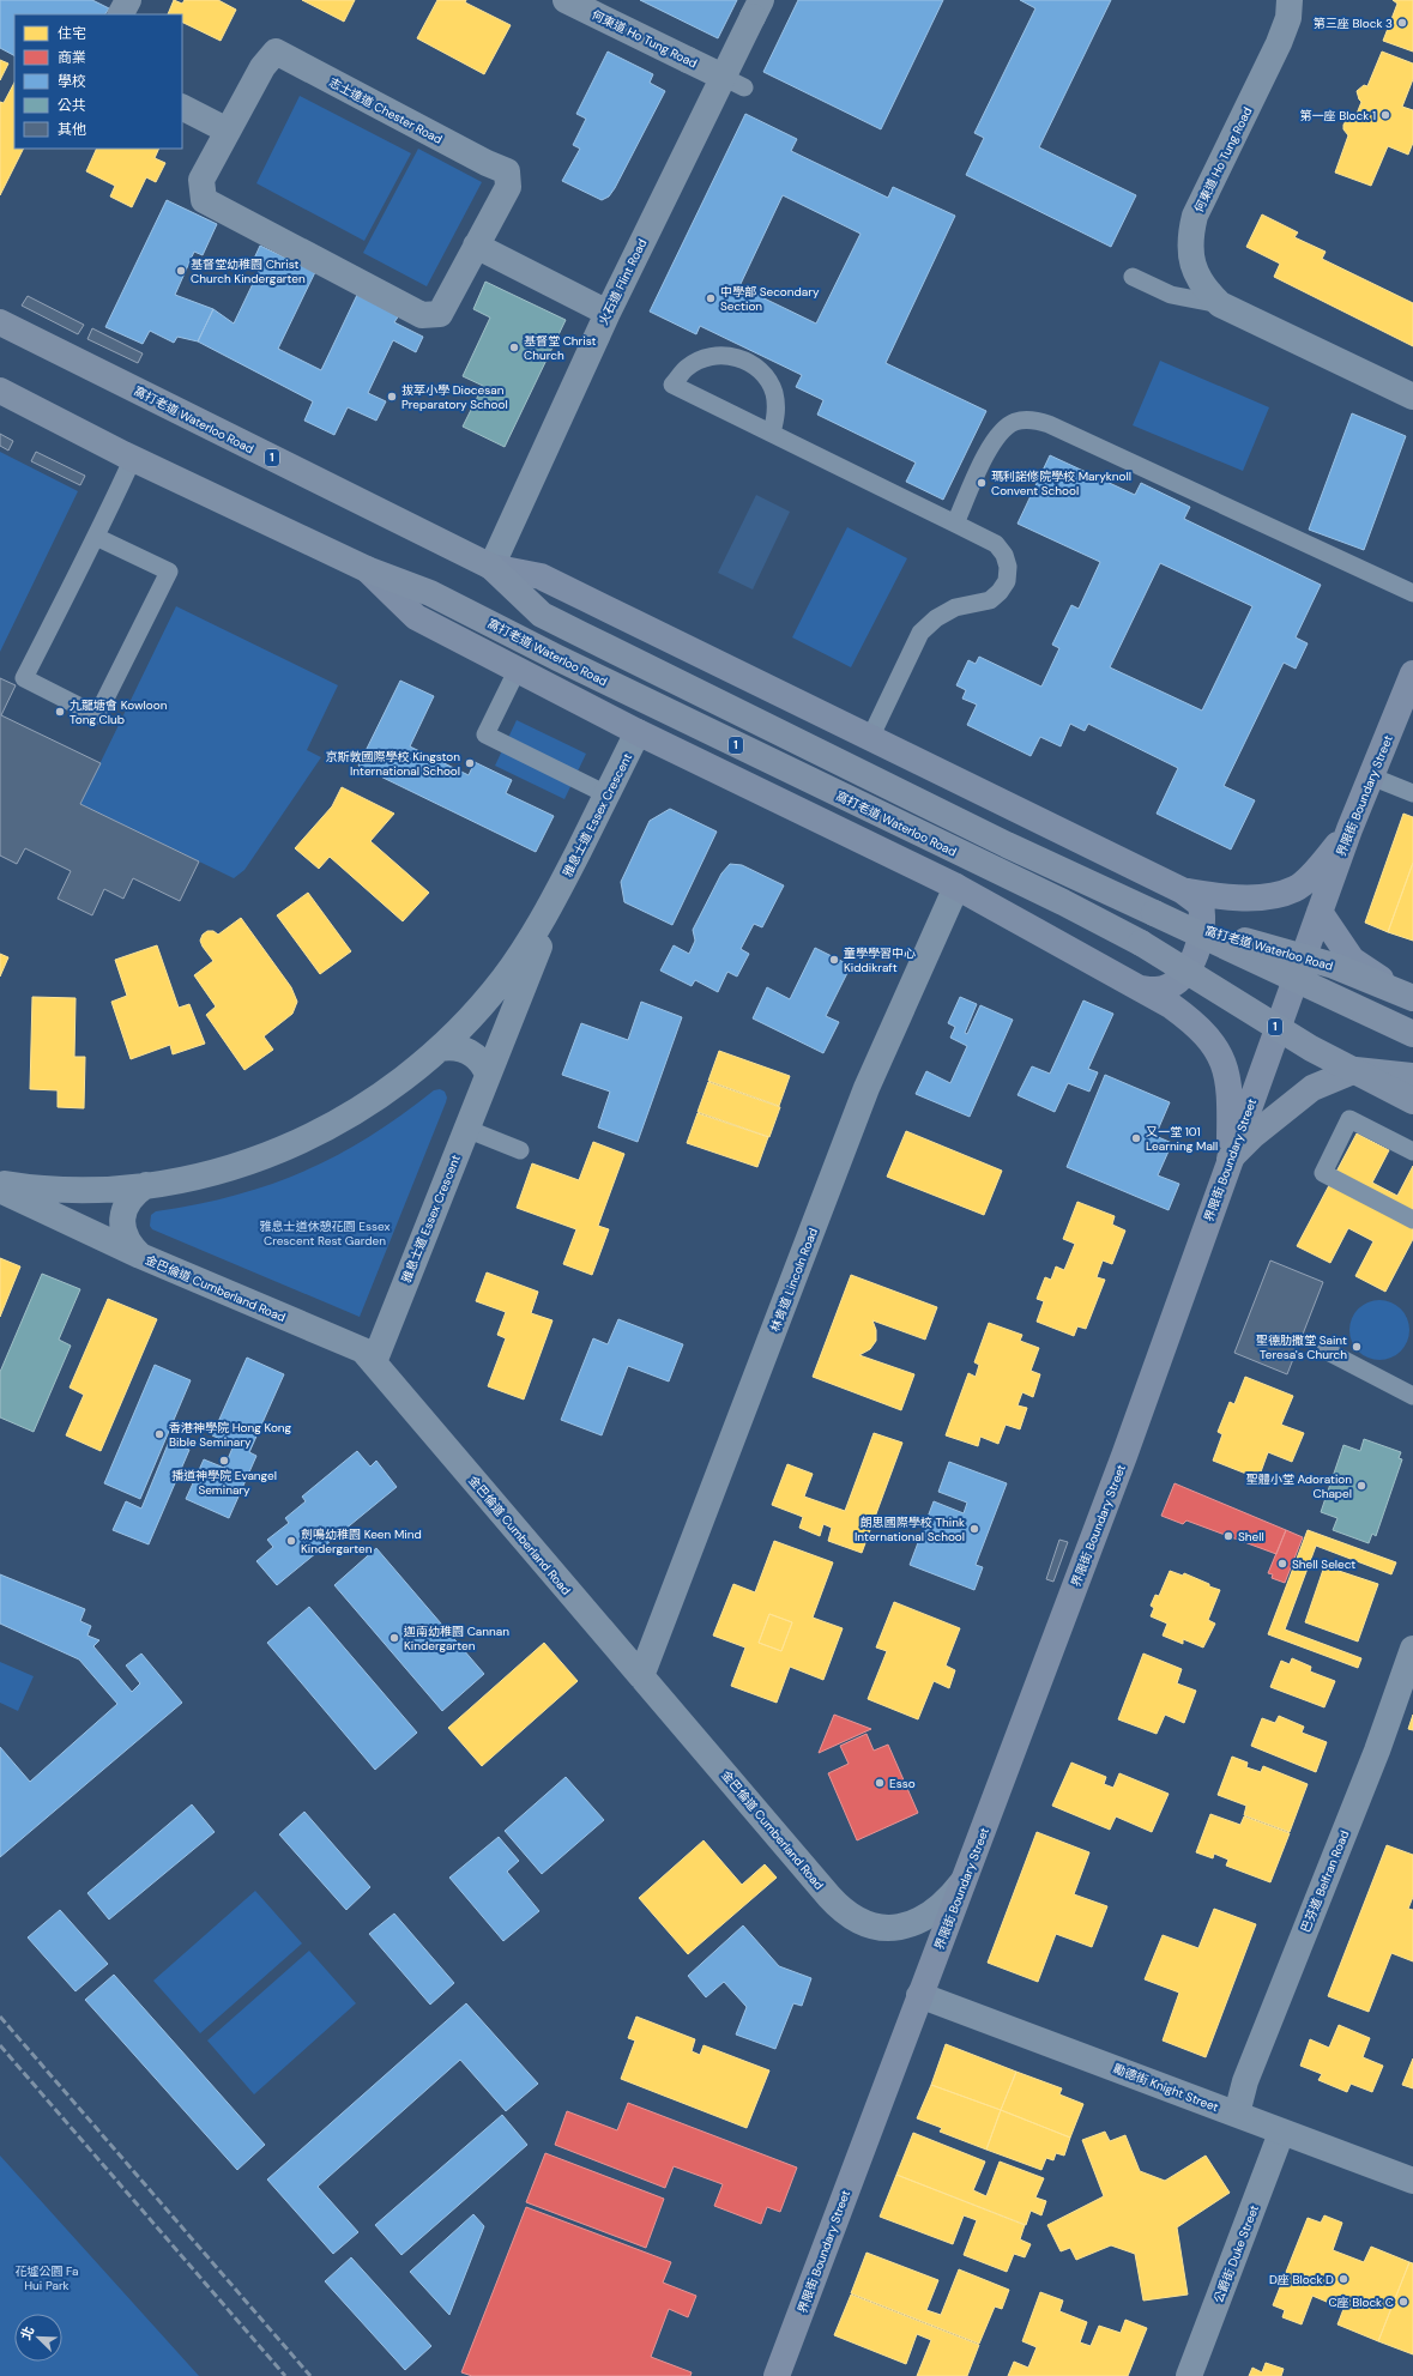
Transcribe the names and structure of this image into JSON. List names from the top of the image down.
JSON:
{
  "streets": {
    "highway": ["窩打老道 Waterloo Road", "1"],
    "main road": ["界限街 Boundary Street"],
    "street": [
      "何東道 Ho Tung Road",
      "志士達道 Chester Road",
      "火石道 Flint Road",
      "雅息士道 Essex Crescent",
      "林肯道 Lincoln Road",
      "金巴倫道 Cumberland Road",
      "巴芬道 Belfran Road",
      "勵德街 Knight Street",
      "公爵街 Duke Street"
    ]
  },
  "crossings": [
    ["何東道 Ho Tung Road", "火石道 Flint Road"],
    ["火石道 Flint Road", "窩打老道 Waterloo Road"],
    ["窩打老道 Waterloo Road", "界限街 Boundary Street"],
    ["窩打老道 Waterloo Road", "雅息士道 Essex Crescent"],
    ["窩打老道 Waterloo Road", "林肯道 Lincoln Road"],
    ["界限街 Boundary Street", "金巴倫道 Cumberland Road"],
    ["界限街 Boundary Street", "勵德街 Knight Street"],
    ["雅息士道 Essex Crescent", "金巴倫道 Cumberland Road"],
    ["林肯道 Lincoln Road", "金巴倫道 Cumberland Road"],
    ["巴芬道 Belfran Road", "勵德街 Knight Street"],
    ["勵德街 Knight Street", "公爵街 Duke Street"]
  ],
  "parks": ["雅息士道休憩花園 Essex Crescent Rest Garden", "花墟公園 Fa Hui Park"],
  "places": [
    "第三座 Block 3",
    "第一座 Block 1",
    "基督堂幼稚園 Christ Church Kindergarten",
    "中學部 Secondary Section",
    "基督堂 Christ Church",
    "拔萃小學 Diocesan Preparatory School",
    "瑪利諾修院學校 Maryknoll Convent School",
    "九龍塘會 Kowloon Tong Club",
    "京斯敦國際學校 Kingston International School",
    "童學學習中心 Kiddikraft",
    "又一堂 101 Learning Mall",
    "聖德肋撒堂 Saint Teresa's Church",
    "香港神學院 Hong Kong Bible Seminary",
    "播道神學院 Evangel Seminary",
    "聖體小堂 Adoration Chapel",
    "朗思國際學校 Think International School",
    "Shell",
    "劍鳴幼稚園 Keen Mind Kindergarten",
    "Shell Select",
    "迦南幼稚園 Cannan Kindergarten",
    "Esso",
    "D座 Block D",
    "C座 Block C"
  ],
  "legend": [
    "住宅",
    "商業",
    "學校",
    "公共",
    "其他"
  ],
  "north": "top left"
}
